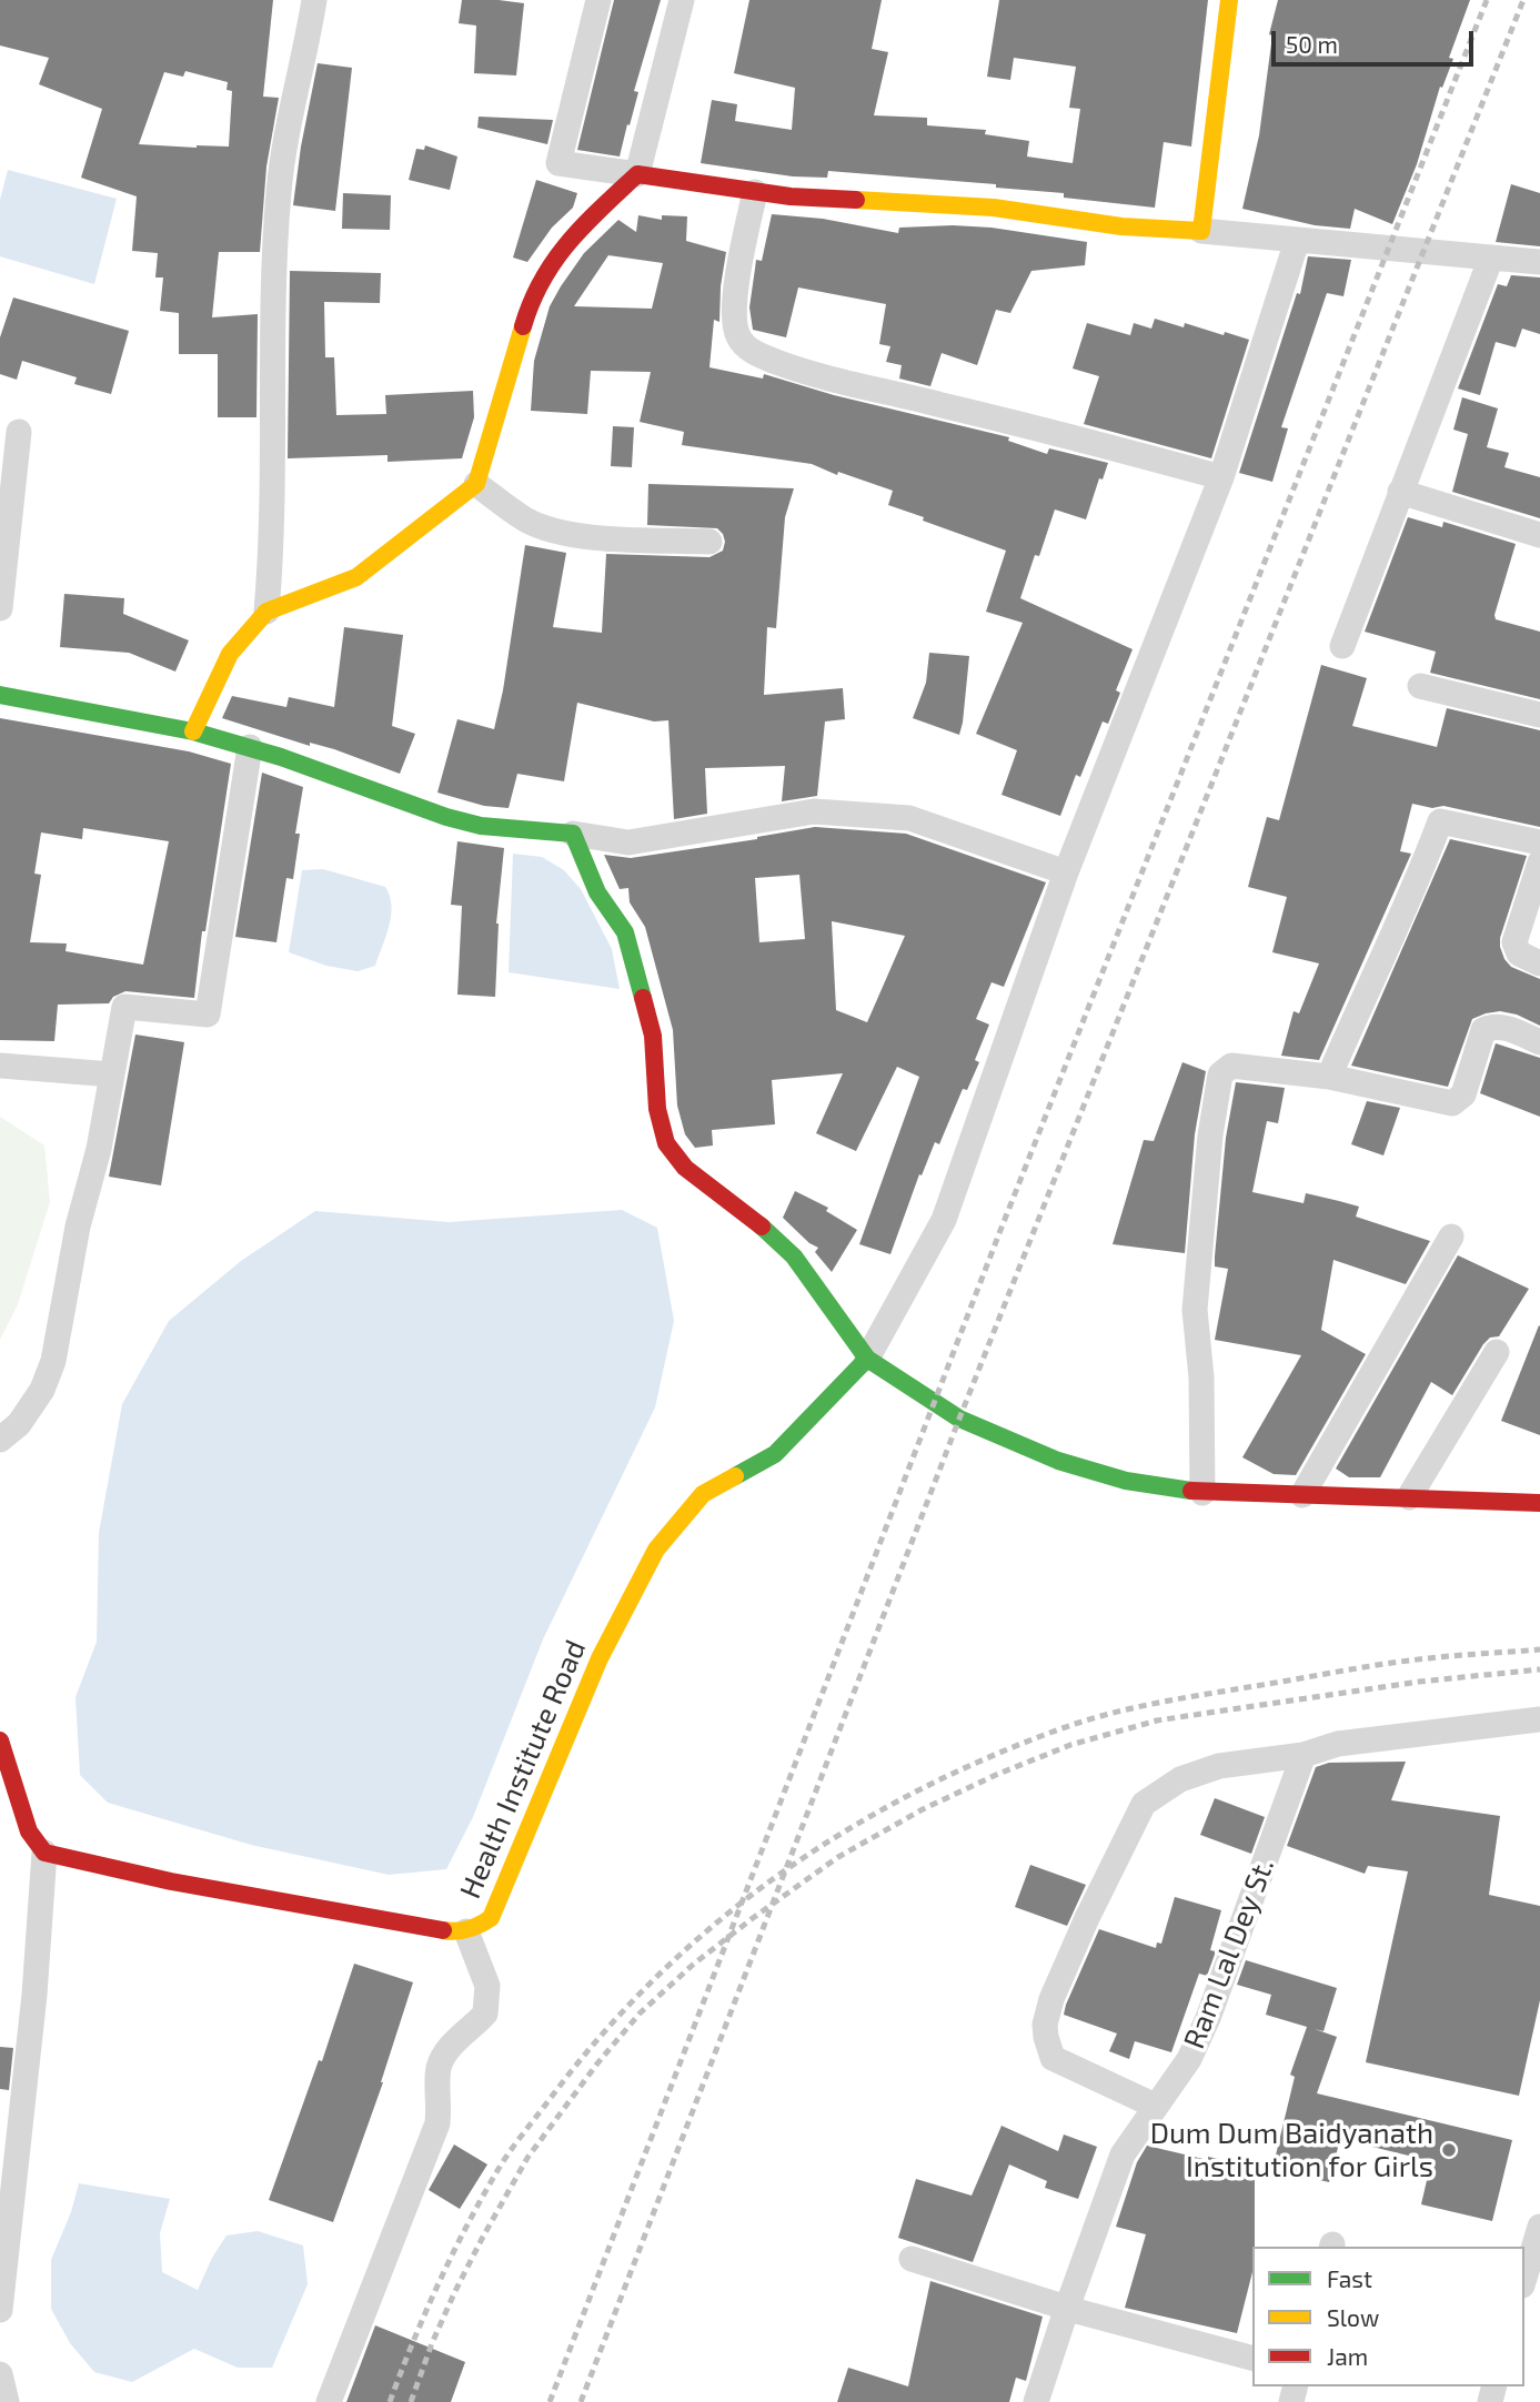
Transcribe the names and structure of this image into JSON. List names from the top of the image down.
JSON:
{
  "streets": {
    "street": ["Health Institute Road", "Ram Lal Dey St."]
  },
  "places": ["Dum Dum Baidyanath Institution for Girls"],
  "legend": ["Fast", "Slow", "Jam"],
  "scale_bar": "50 m"
}
